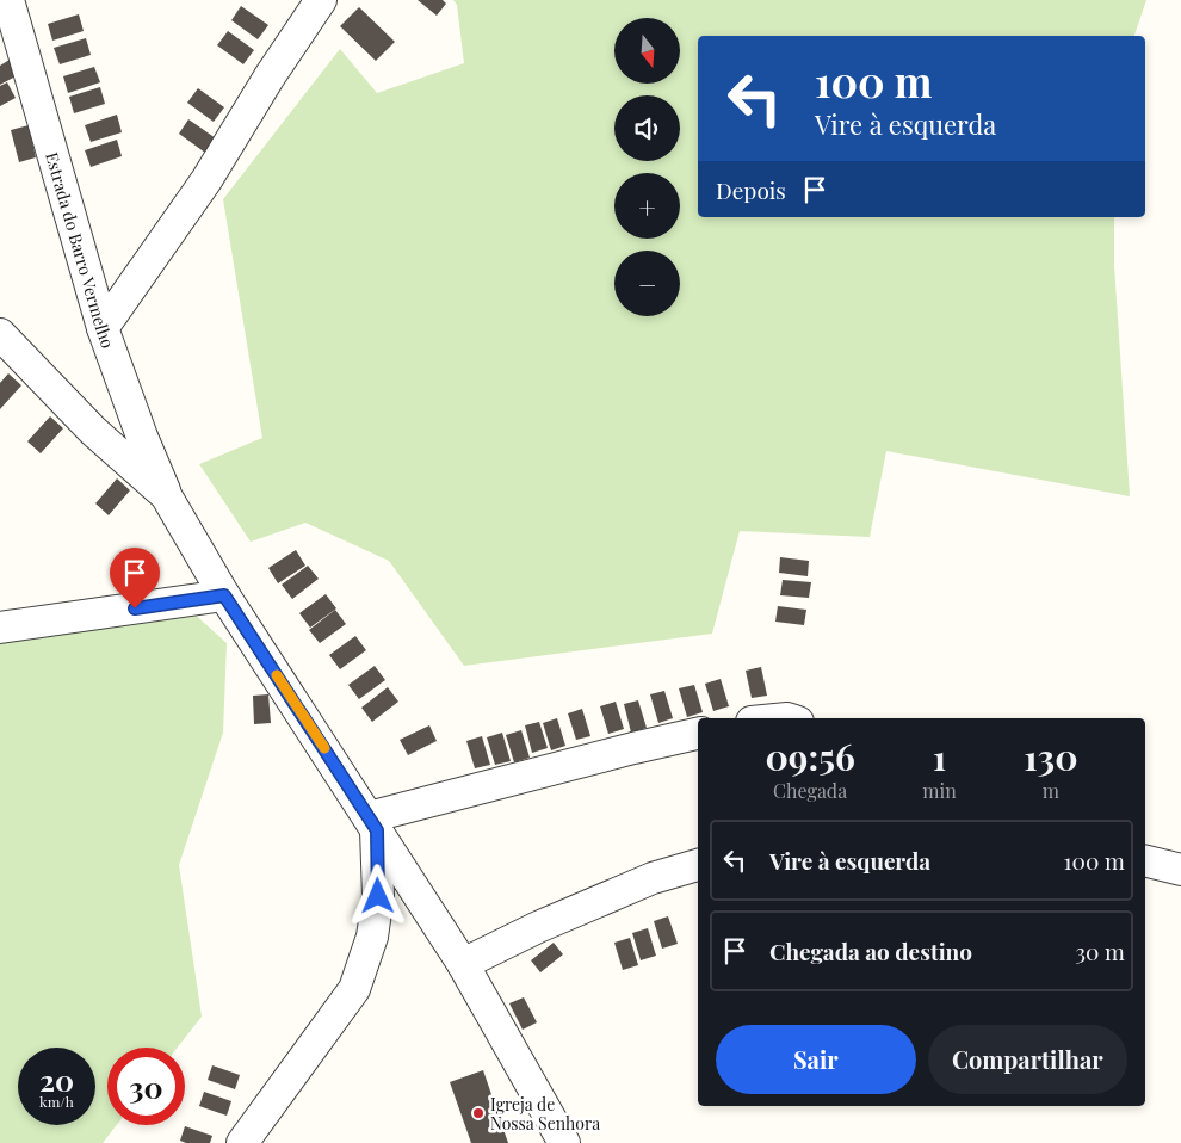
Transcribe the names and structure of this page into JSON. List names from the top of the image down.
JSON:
{
  "streets": {
    "street": ["Estrada do Barro Vermelho"]
  },
  "places": ["Igreja de Nossa Senhora"],
  "north": "bottom",
  "page": {
    "map_buttons": ["+", "−"],
    "turn": ["100 m", "Vire à esquerda"],
    "then": "Depois",
    "eta": [
      "09:56",
      "Chegada",
      "1",
      "min",
      "130",
      "m"
    ],
    "list": [
      {
        "name": "Vire à esquerda",
        "value": "100 m"
      },
      {
        "name": "Chegada ao destino",
        "value": "30 m"
      }
    ],
    "buttons": ["Sair", "Compartilhar"],
    "speed": "20 km/h",
    "limit": "30"
  }
}
